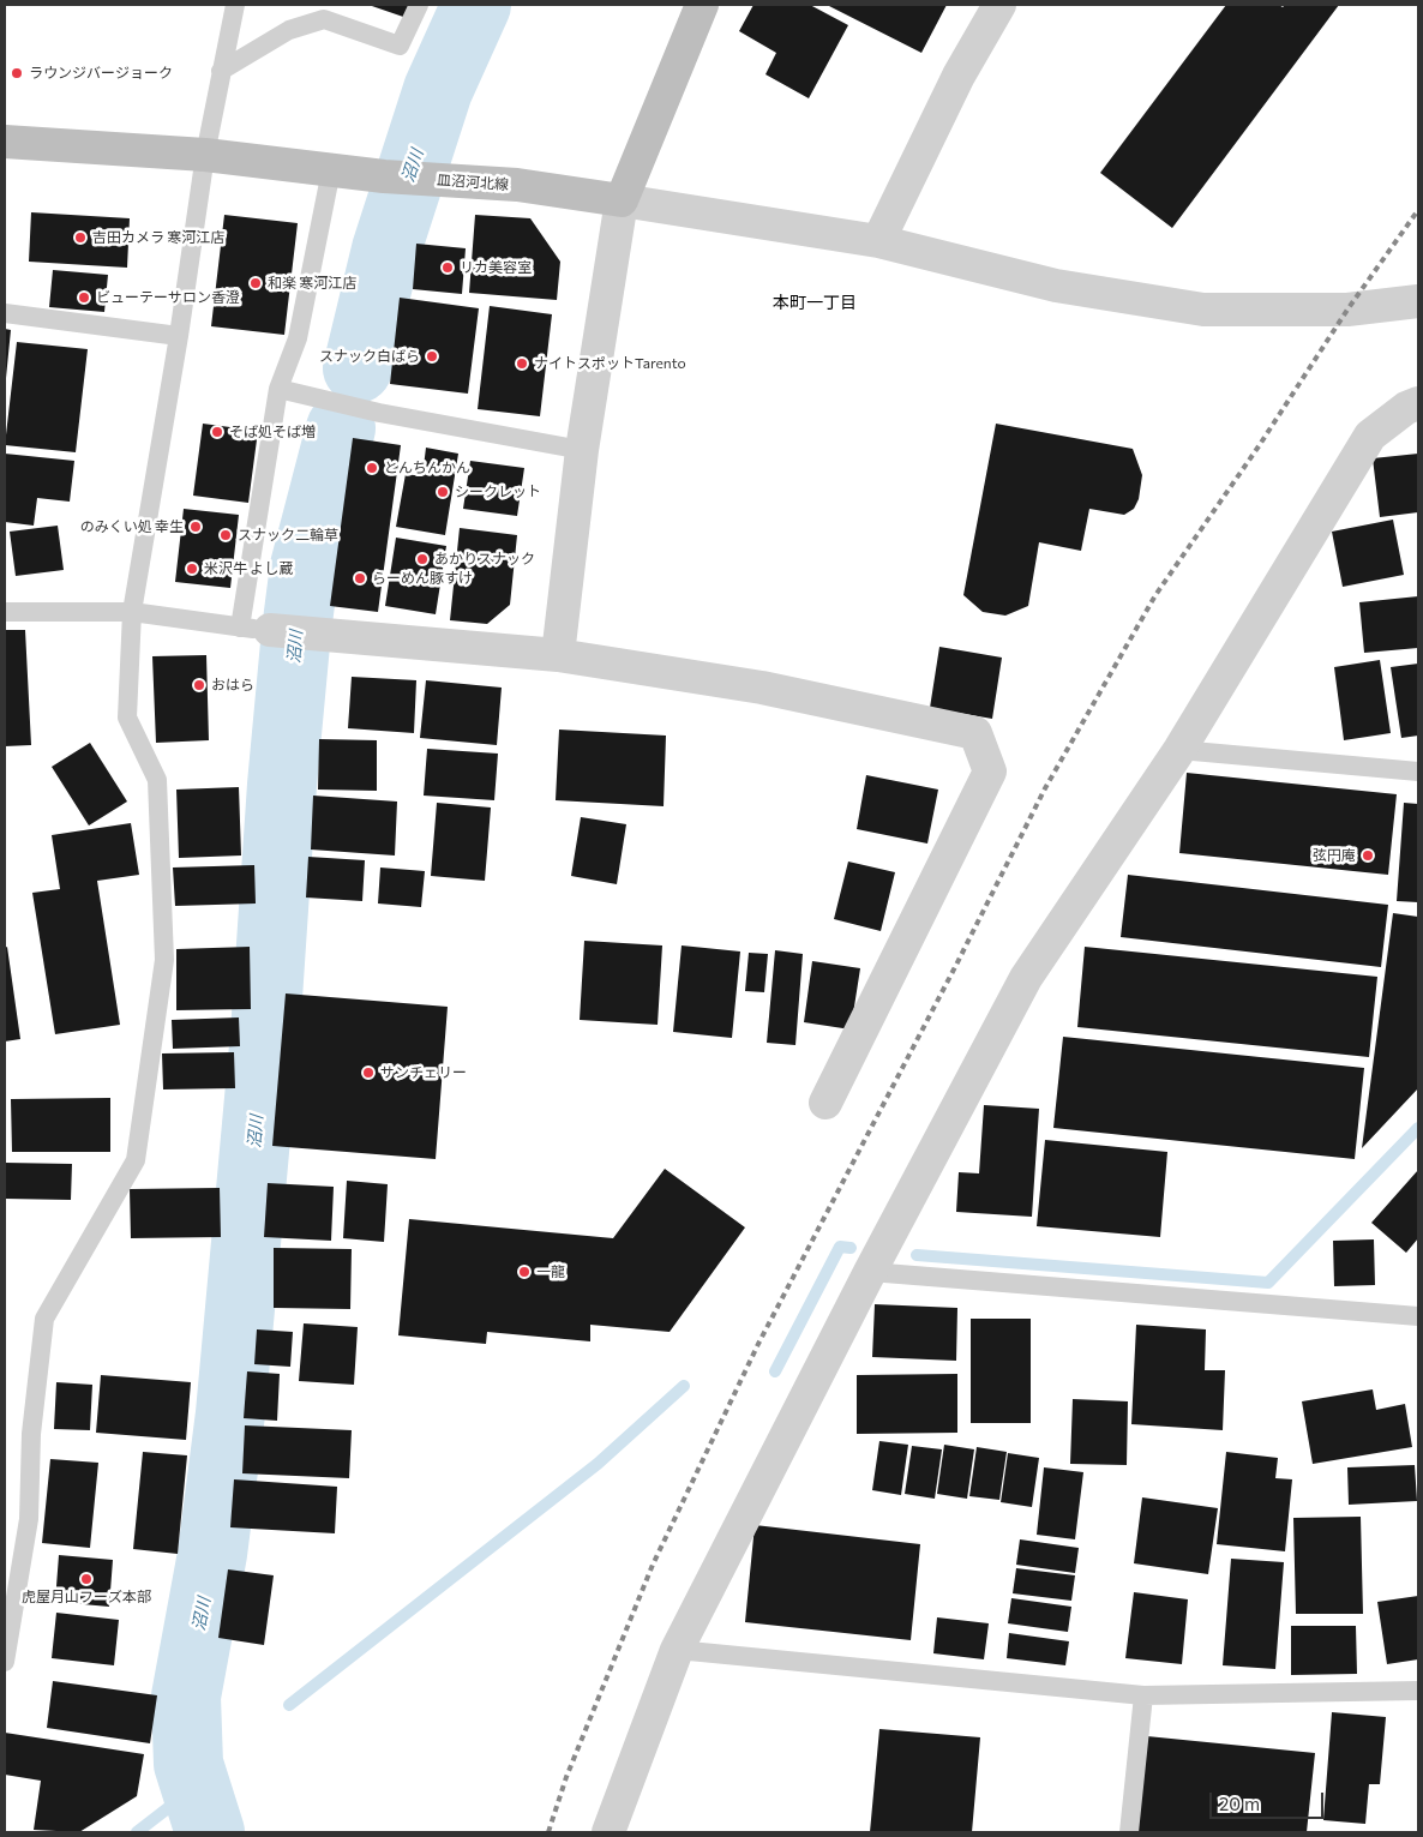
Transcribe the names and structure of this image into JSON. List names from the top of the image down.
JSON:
{
  "streets": {
    "main road": ["皿沼河北線"]
  },
  "districts": ["本町一丁目"],
  "water": ["沼川"],
  "places": [
    "ラウンジバージョーク",
    "吉田カメラ 寒河江店",
    "リカ美容室",
    "和楽 寒河江店",
    "ビューテーサロン香澄",
    "スナック白ばら",
    "ナイトスポットTarento",
    "そば処そば増",
    "とんちんかん",
    "シークレット",
    "のみくい処 幸生",
    "スナック二輪草",
    "あかりスナック",
    "米沢牛 よし蔵",
    "らーめん豚すけ",
    "おはら",
    "弦円庵",
    "サンチェリー",
    "一龍",
    "虎屋月山フーズ本部"
  ],
  "scale_bar": "20 m"
}
